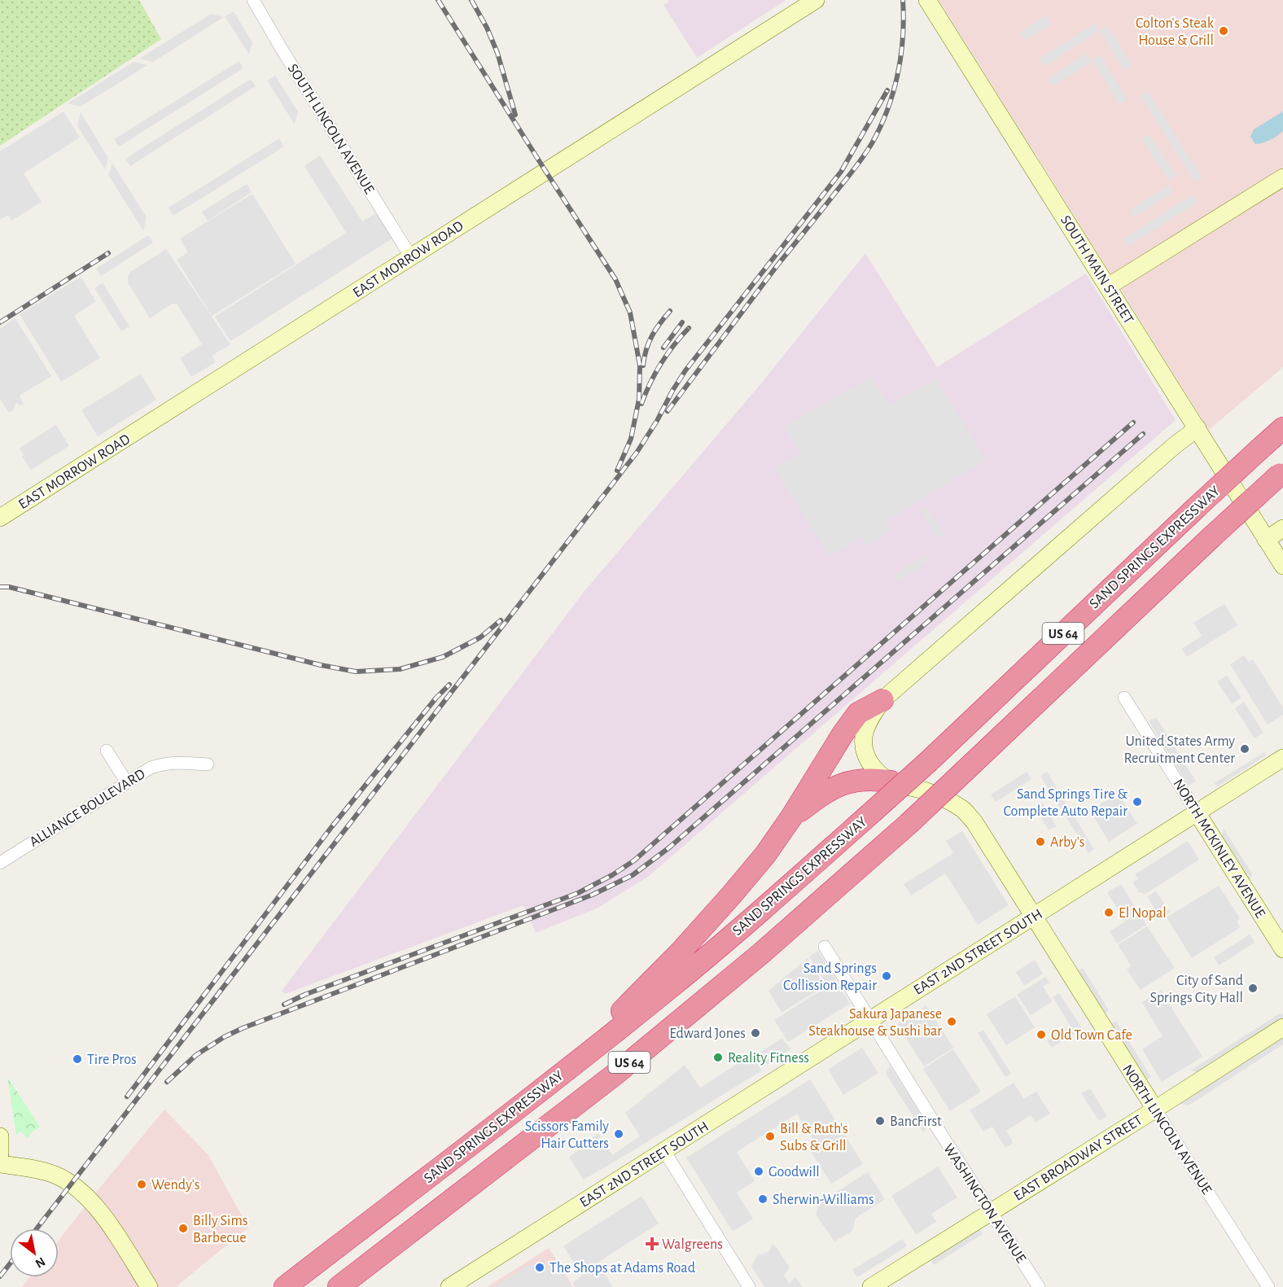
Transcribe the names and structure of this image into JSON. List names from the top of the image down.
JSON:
{
  "streets": {
    "highway": ["SAND SPRINGS EXPRESSWAY", "US 64"],
    "main road": [
      "EAST MORROW ROAD",
      "SOUTH MAIN STREET",
      "NORTH MCKINLEY AVENUE",
      "EAST 2ND STREET SOUTH",
      "NORTH LINCOLN AVENUE",
      "EAST BROADWAY STREET"
    ],
    "street": ["SOUTH LINCOLN AVENUE", "ALLIANCE BOULEVARD", "WASHINGTON AVENUE"]
  },
  "crossings": [
    ["SOUTH LINCOLN AVENUE", "EAST MORROW ROAD"],
    ["NORTH MCKINLEY AVENUE", "EAST 2ND STREET SOUTH"],
    ["EAST 2ND STREET SOUTH", "NORTH LINCOLN AVENUE"],
    ["EAST 2ND STREET SOUTH", "WASHINGTON AVENUE"],
    ["NORTH LINCOLN AVENUE", "EAST BROADWAY STREET"],
    ["EAST BROADWAY STREET", "WASHINGTON AVENUE"]
  ],
  "places": {
    "other": [
      "Colton's Steak House & Grill",
      "United States Army Recruitment Center",
      "Sand Springs Tire & Complete Auto Repair",
      "Arby's",
      "El Nopal",
      "Sand Springs Collission Repair",
      "City of Sand Springs City Hall",
      "Sakura Japanese Steakhouse & Sushi bar",
      "Edward Jones",
      "Old Town Cafe",
      "Reality Fitness",
      "Tire Pros",
      "BancFirst",
      "Scissors Family Hair Cutters",
      "Bill & Ruth's Subs & Grill",
      "Goodwill",
      "Wendy's",
      "Sherwin-Williams",
      "Billy Sims Barbecue",
      "The Shops at Adams Road"
    ],
    "health": ["Walgreens"]
  },
  "north": "bottom right"
}
